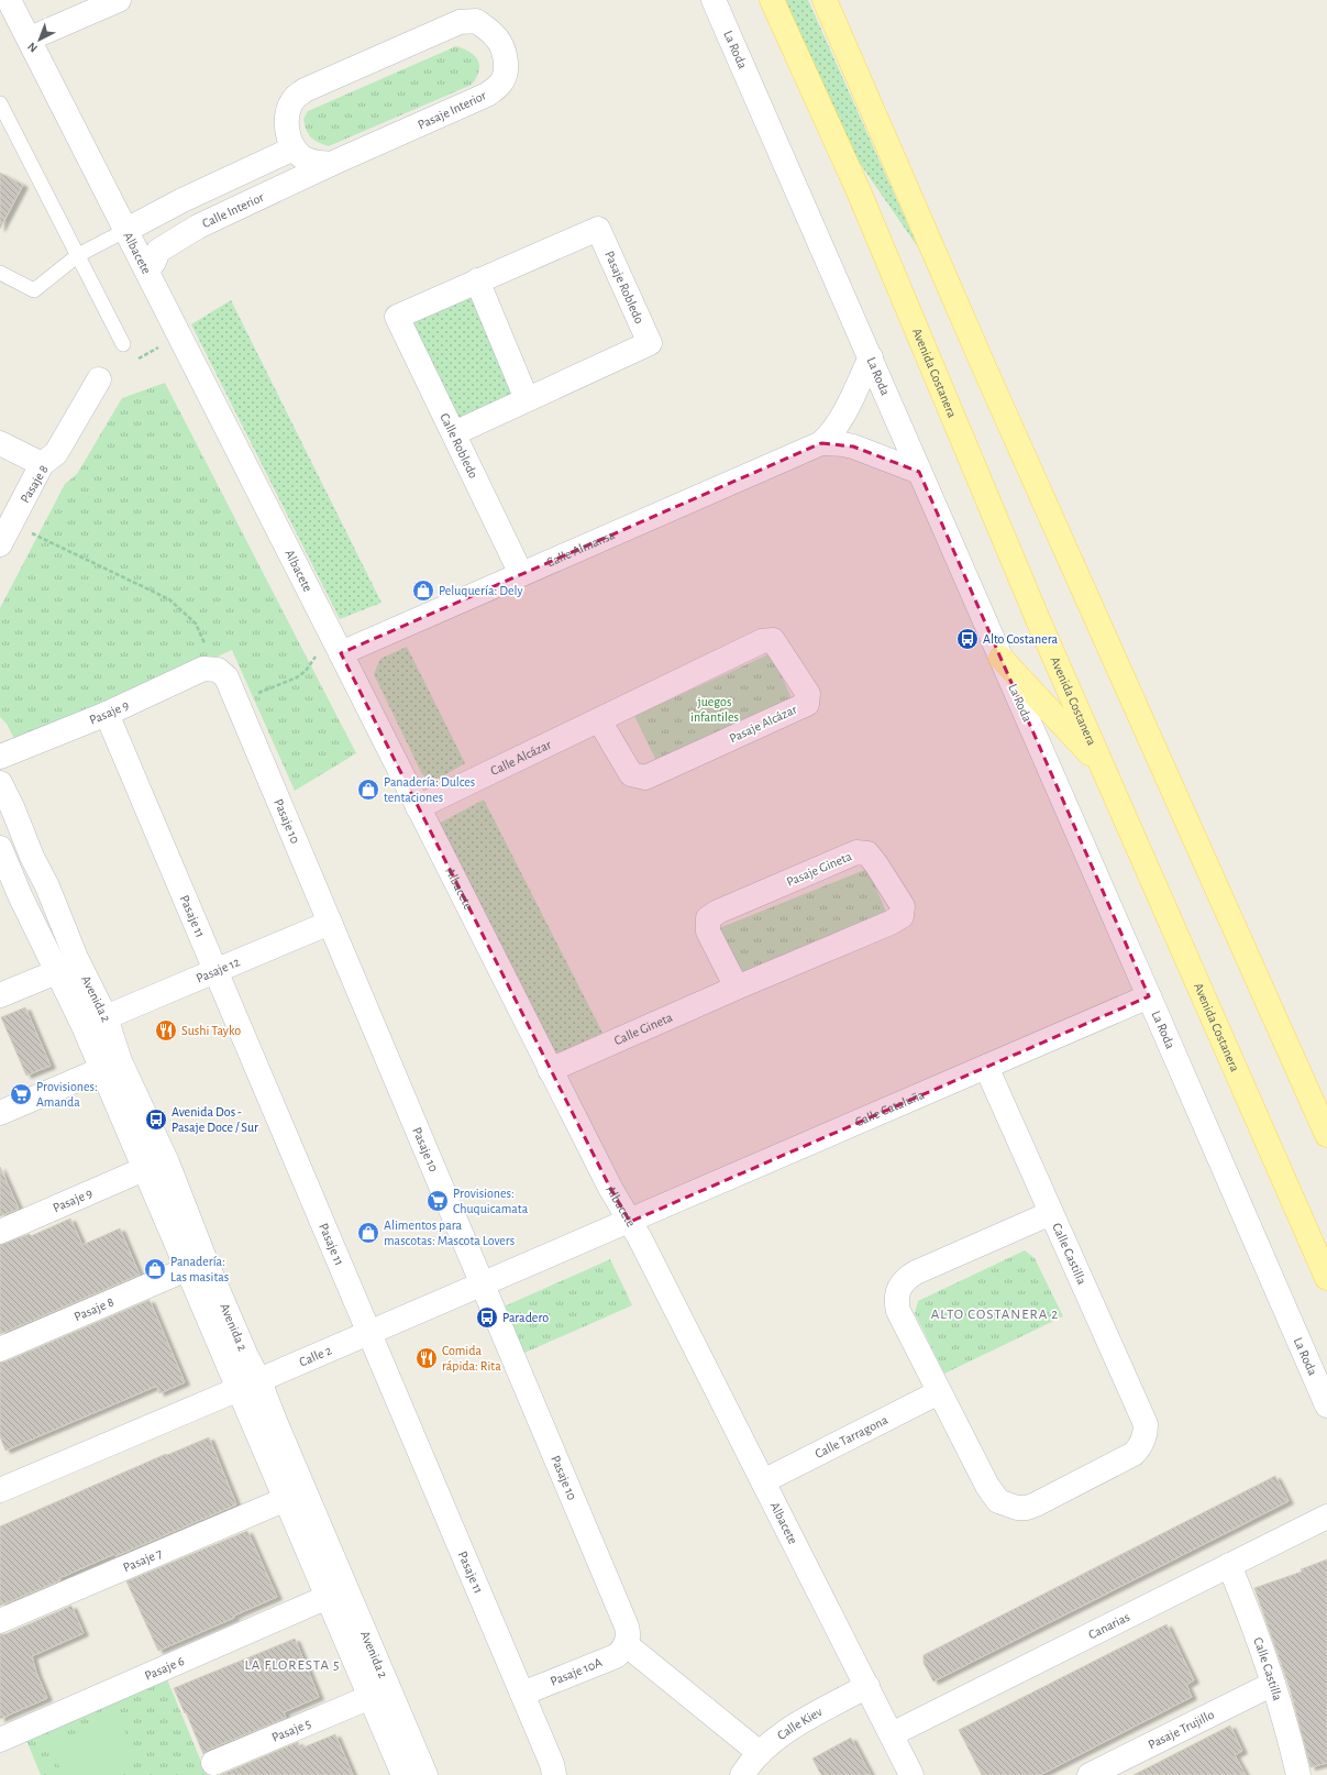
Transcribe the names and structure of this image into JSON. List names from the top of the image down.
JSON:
{
  "streets": {
    "main road": ["Avenida Costanera"],
    "street": [
      "La Roda",
      "Pasaje Interior",
      "Calle Interior",
      "Albacete",
      "Pasaje Robledo",
      "Calle Robledo",
      "Pasaje 8",
      "Calle Almansa",
      "Pasaje 9",
      "Pasaje Alcázar",
      "Calle Alcázar",
      "Pasaje 10",
      "Pasaje Gineta",
      "Pasaje 11",
      "Pasaje 12",
      "Avenida 2",
      "Calle Gineta",
      "Calle Cataluña",
      "Calle Castilla",
      "Calle 2",
      "Calle Tarragona",
      "Pasaje 7",
      "Canarias",
      "Pasaje 6",
      "Pasaje 10A",
      "Calle Kiev",
      "Pasaje Trujillo",
      "Pasaje 5"
    ]
  },
  "crossings": [
    ["La Roda", "Calle Almansa"],
    ["La Roda", "Calle Cataluña"],
    ["Pasaje Interior", "Calle Interior"],
    ["Calle Interior", "Albacete"],
    ["Albacete", "Calle Almansa"],
    ["Albacete", "Calle Alcázar"],
    ["Albacete", "Calle Gineta"],
    ["Albacete", "Calle Cataluña"],
    ["Albacete", "Calle 2"],
    ["Albacete", "Calle Tarragona"],
    ["Albacete", "Canarias"],
    ["Albacete", "Calle Kiev"],
    ["Pasaje Robledo", "Calle Robledo"],
    ["Calle Robledo", "Calle Almansa"],
    ["Pasaje 8", "Avenida 2"],
    ["Pasaje 9", "Pasaje 10"],
    ["Pasaje 9", "Pasaje 11"],
    ["Pasaje 9", "Avenida 2"],
    ["Pasaje Alcázar", "Calle Alcázar"],
    ["Pasaje 10", "Pasaje 12"],
    ["Pasaje 10", "Calle 2"],
    ["Pasaje 10", "Pasaje 10A"],
    ["Pasaje Gineta", "Calle Gineta"],
    ["Pasaje 11", "Pasaje 12"],
    ["Pasaje 11", "Calle 2"],
    ["Pasaje 11", "Pasaje 10A"],
    ["Pasaje 12", "Avenida 2"],
    ["Avenida 2", "Calle 2"],
    ["Avenida 2", "Pasaje 7"],
    ["Avenida 2", "Pasaje 6"],
    ["Avenida 2", "Pasaje 5"],
    ["Calle Cataluña", "Calle Castilla"],
    ["Calle Cataluña", "Calle 2"],
    ["Calle Castilla", "Calle Tarragona"],
    ["Calle Castilla", "Canarias"],
    ["Calle Castilla", "Pasaje Trujillo"]
  ],
  "districts": ["ALTO COSTANERA 2", "LA FLORESTA 5"],
  "parks": ["juegos infantiles"],
  "places": {
    "shop": [
      "Peluquería: Dely",
      "Panadería: Dulces tentaciones",
      "Alimentos para mascotas: Mascota Lovers",
      "Panadería: Las masitas"
    ],
    "bus stop": ["Alto Costanera", "Avenida Dos - Pasaje Doce / Sur", "Paradero"],
    "restaurant": ["Sushi Tayko", "Comida rápida: Rita"],
    "supermarket": ["Provisiones: Amanda", "Provisiones: Chuquicamata"]
  },
  "north": "bottom left"
}
